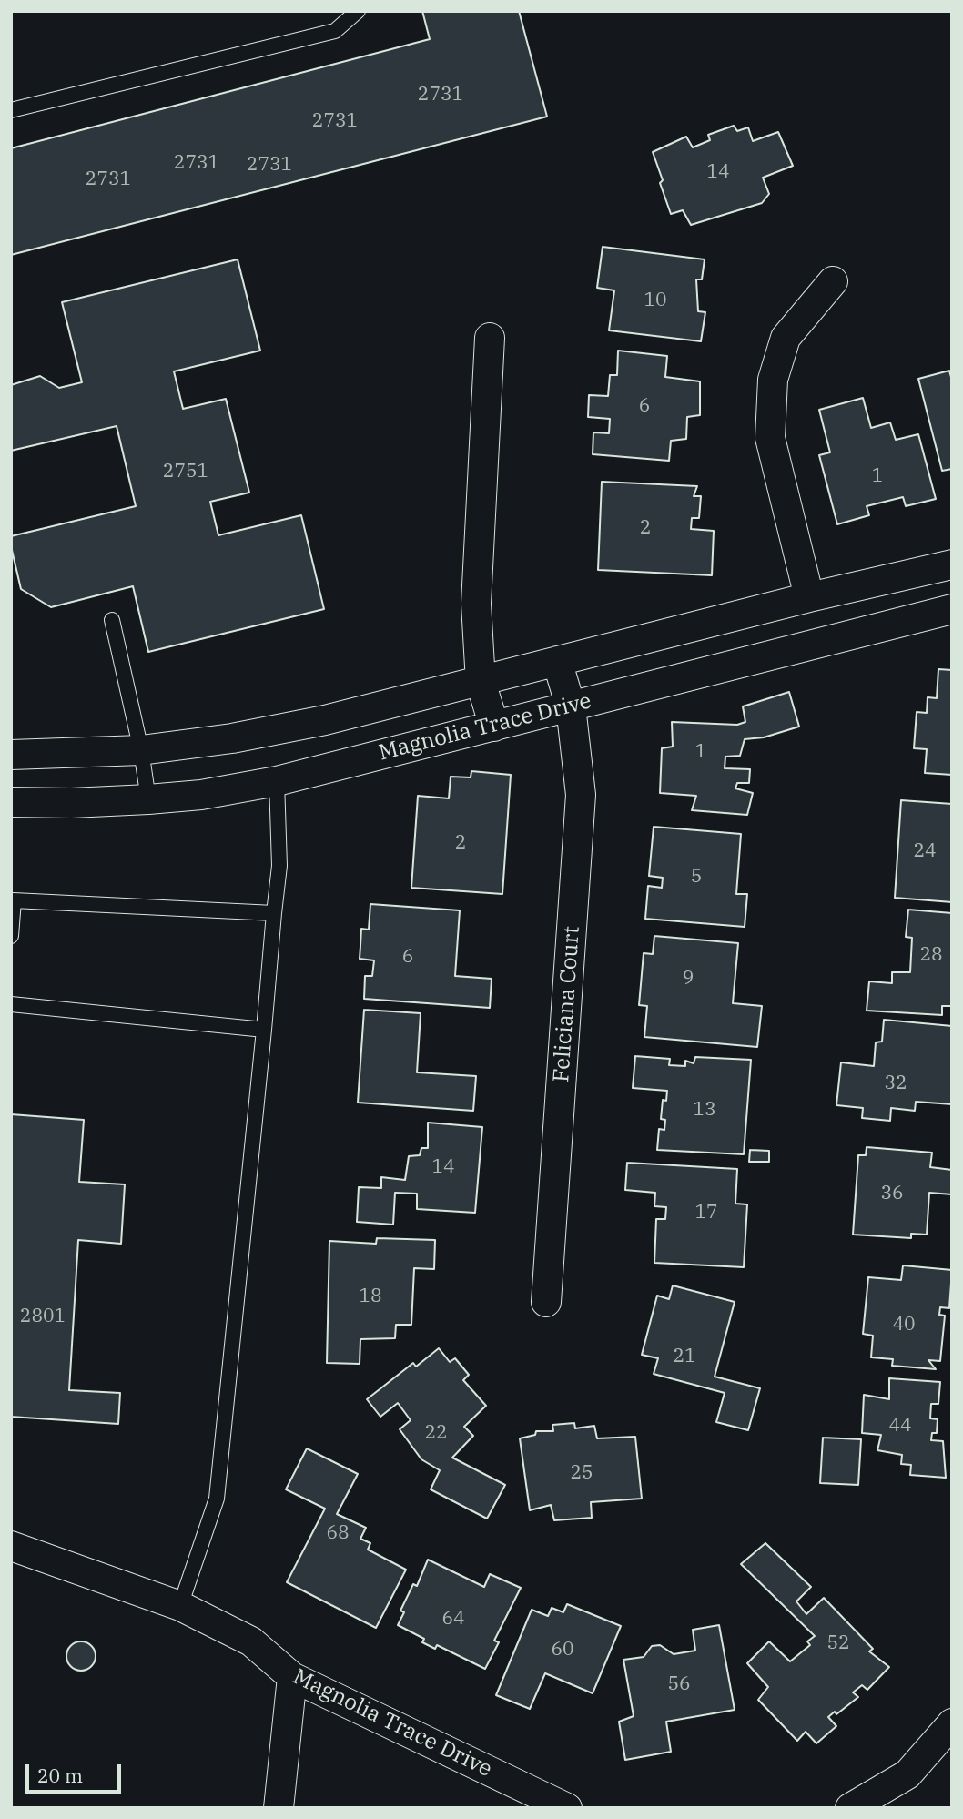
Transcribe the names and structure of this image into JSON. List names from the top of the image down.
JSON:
{
  "streets": {
    "street": ["Magnolia Trace Drive", "Feliciana Court"]
  },
  "crossings": [
    ["Magnolia Trace Drive", "Feliciana Court"]
  ],
  "house_numbers": [
    "2731",
    "2731",
    "2731",
    "2731",
    "14",
    "2731",
    "10",
    "6",
    "2751",
    "1",
    "2",
    "1",
    "2",
    "24",
    "5",
    "28",
    "6",
    "9",
    "32",
    "13",
    "14",
    "36",
    "17",
    "18",
    "2801",
    "40",
    "21",
    "44",
    "22",
    "25",
    "68",
    "64",
    "52",
    "60",
    "56"
  ],
  "scale_bar": "20 m"
}
